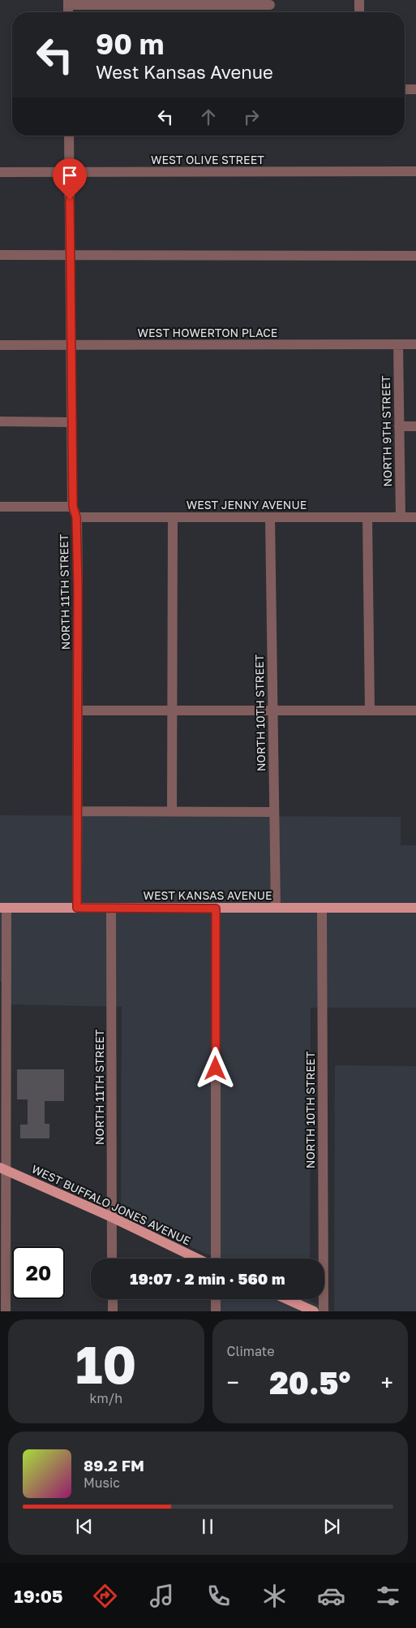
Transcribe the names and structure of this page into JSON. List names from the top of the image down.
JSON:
{
  "streets": {
    "main road": ["WEST KANSAS AVENUE", "WEST BUFFALO JONES AVENUE"],
    "street": [
      "WEST OLIVE STREET",
      "WEST HOWERTON PLACE",
      "NORTH 9TH STREET",
      "WEST JENNY AVENUE",
      "NORTH 11TH STREET",
      "NORTH 10TH STREET"
    ]
  },
  "crossings": [
    ["WEST OLIVE STREET", "NORTH 11TH STREET"],
    ["WEST HOWERTON PLACE", "NORTH 9TH STREET"],
    ["WEST HOWERTON PLACE", "NORTH 11TH STREET"],
    ["NORTH 9TH STREET", "WEST JENNY AVENUE"],
    ["WEST JENNY AVENUE", "NORTH 11TH STREET"],
    ["WEST JENNY AVENUE", "NORTH 10TH STREET"],
    ["NORTH 11TH STREET", "WEST KANSAS AVENUE"],
    ["NORTH 11TH STREET", "WEST BUFFALO JONES AVENUE"],
    ["NORTH 10TH STREET", "WEST KANSAS AVENUE"]
  ],
  "page": {
    "turn": ["90 m", "West Kansas Avenue"],
    "limit": "20",
    "trip": "19:07 · 2 min · 560 m",
    "tile": [
      ["10", "km/h"],
      "Climate"
    ],
    "heat": ["−", "20.5°", "+"],
    "song": ["89.2 FM", "Music"],
    "tabs": "19:05"
  }
}
